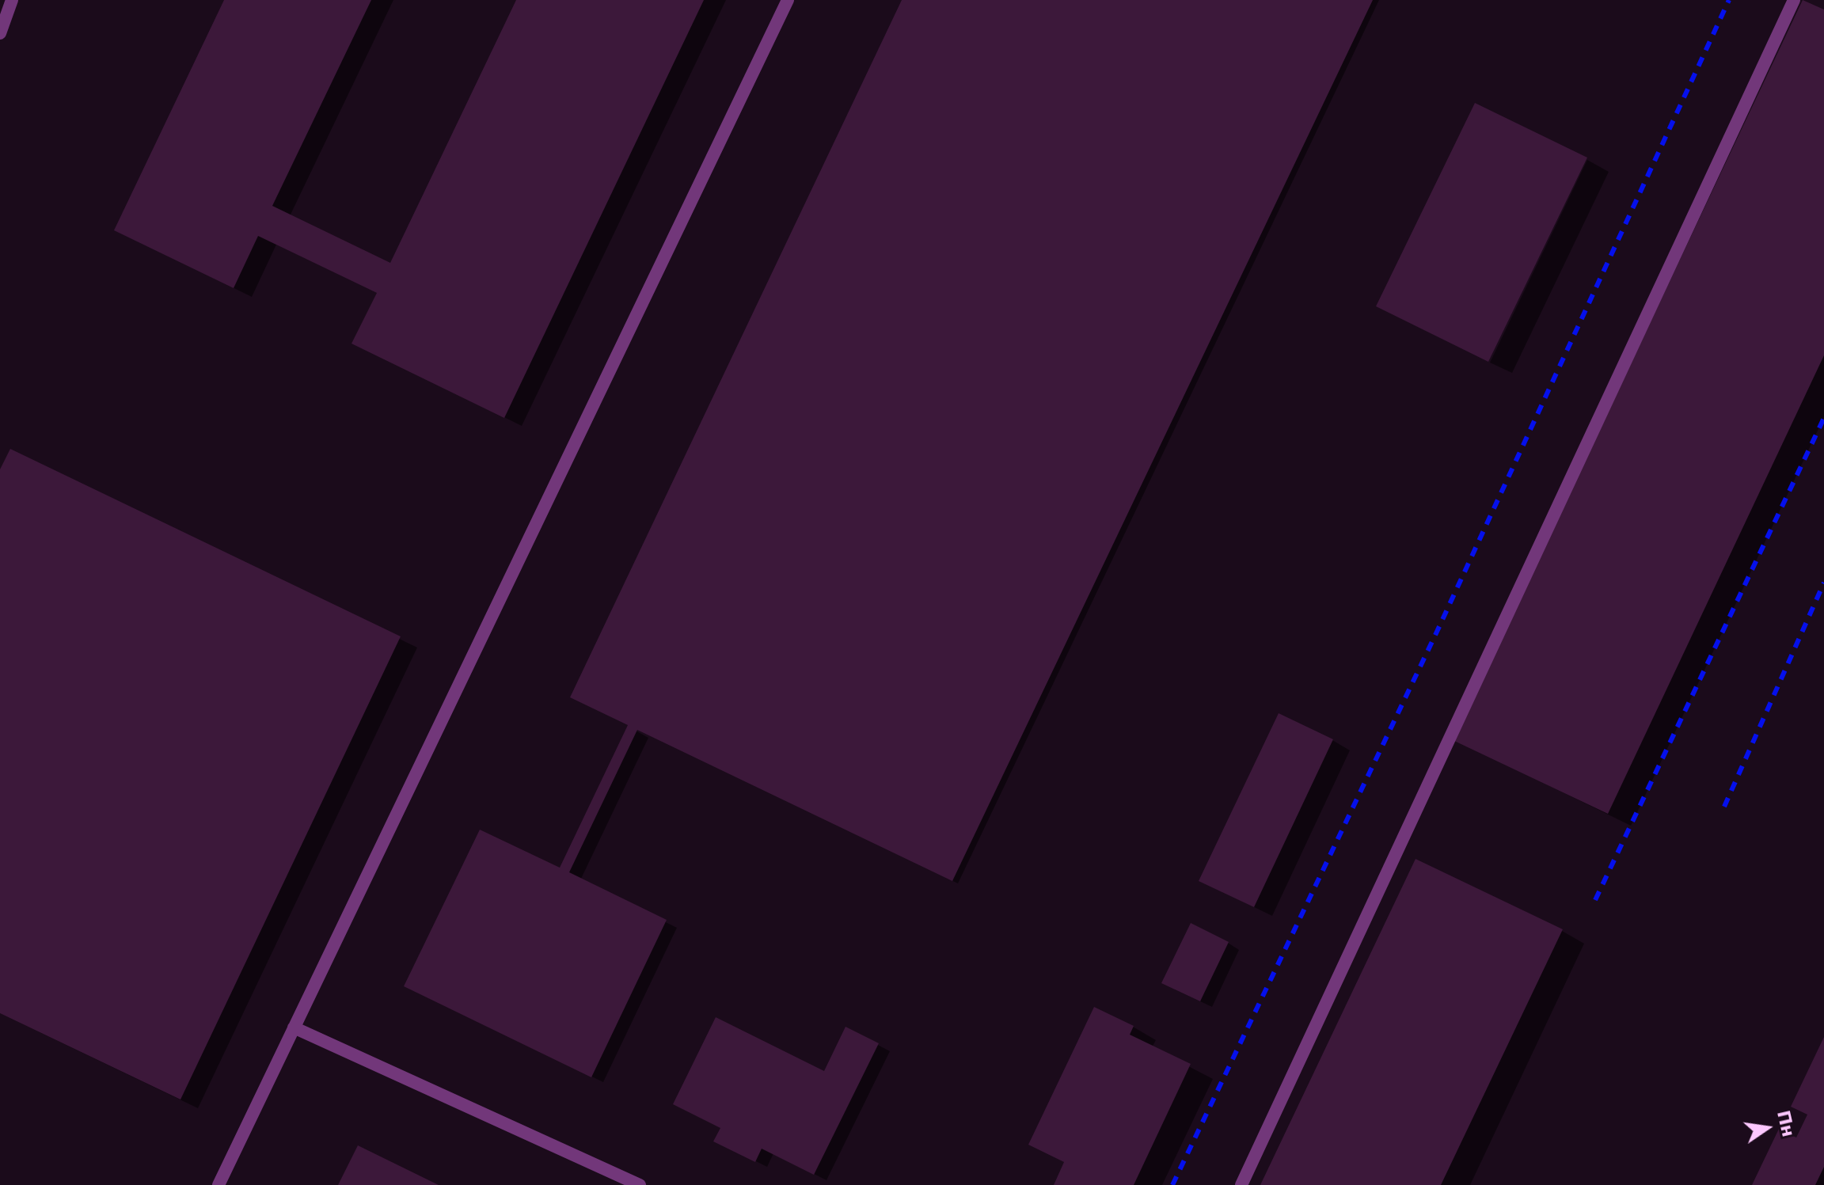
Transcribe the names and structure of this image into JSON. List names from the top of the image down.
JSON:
{
  "north": "right"
}
